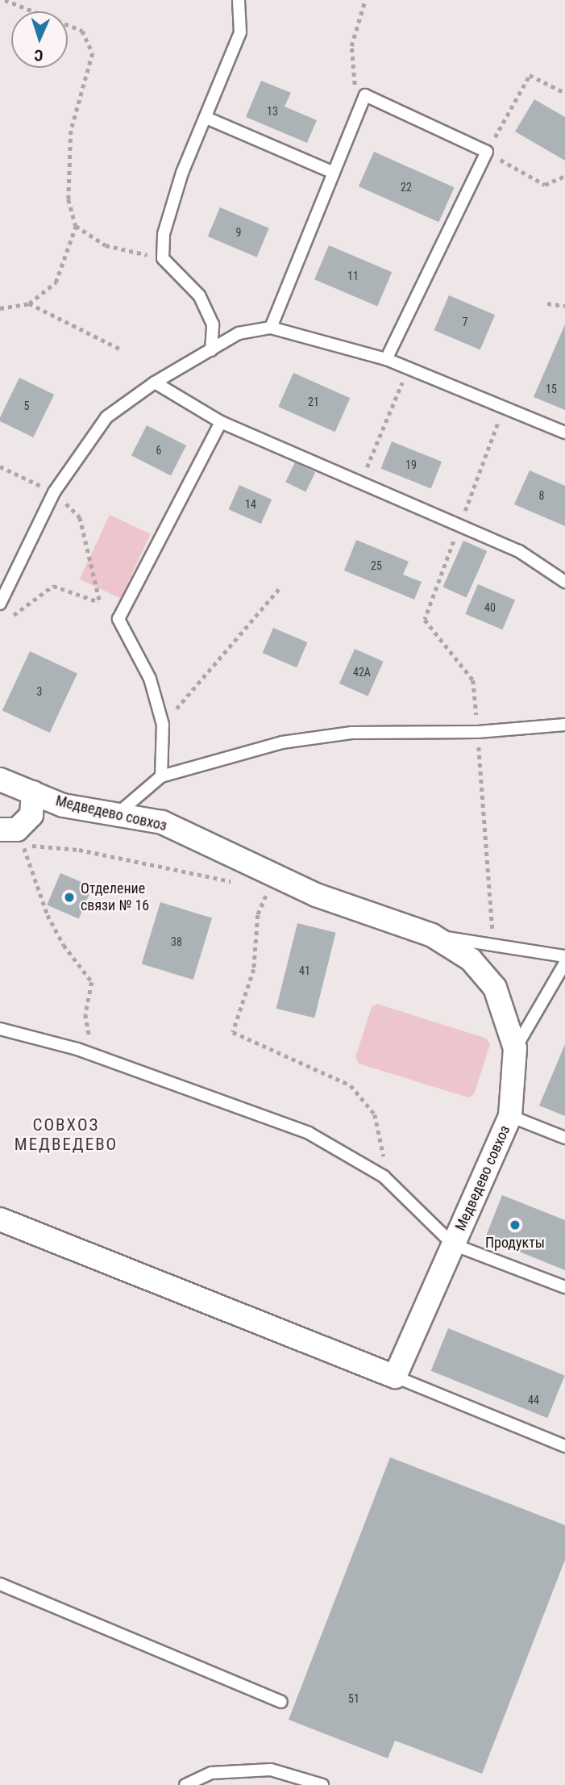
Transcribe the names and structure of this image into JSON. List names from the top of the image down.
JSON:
{
  "streets": {
    "street": ["Медведево совхоз"]
  },
  "districts": ["СОВХОЗ МЕДВЕДЕВО"],
  "places": ["Отделение связи № 16", "Продукты"],
  "house_numbers": [
    "13",
    "22",
    "9",
    "11",
    "7",
    "15",
    "21",
    "5",
    "6",
    "19",
    "8",
    "14",
    "25",
    "40",
    "42А",
    "3",
    "38",
    "41",
    "44",
    "51"
  ],
  "north": "bottom"
}
